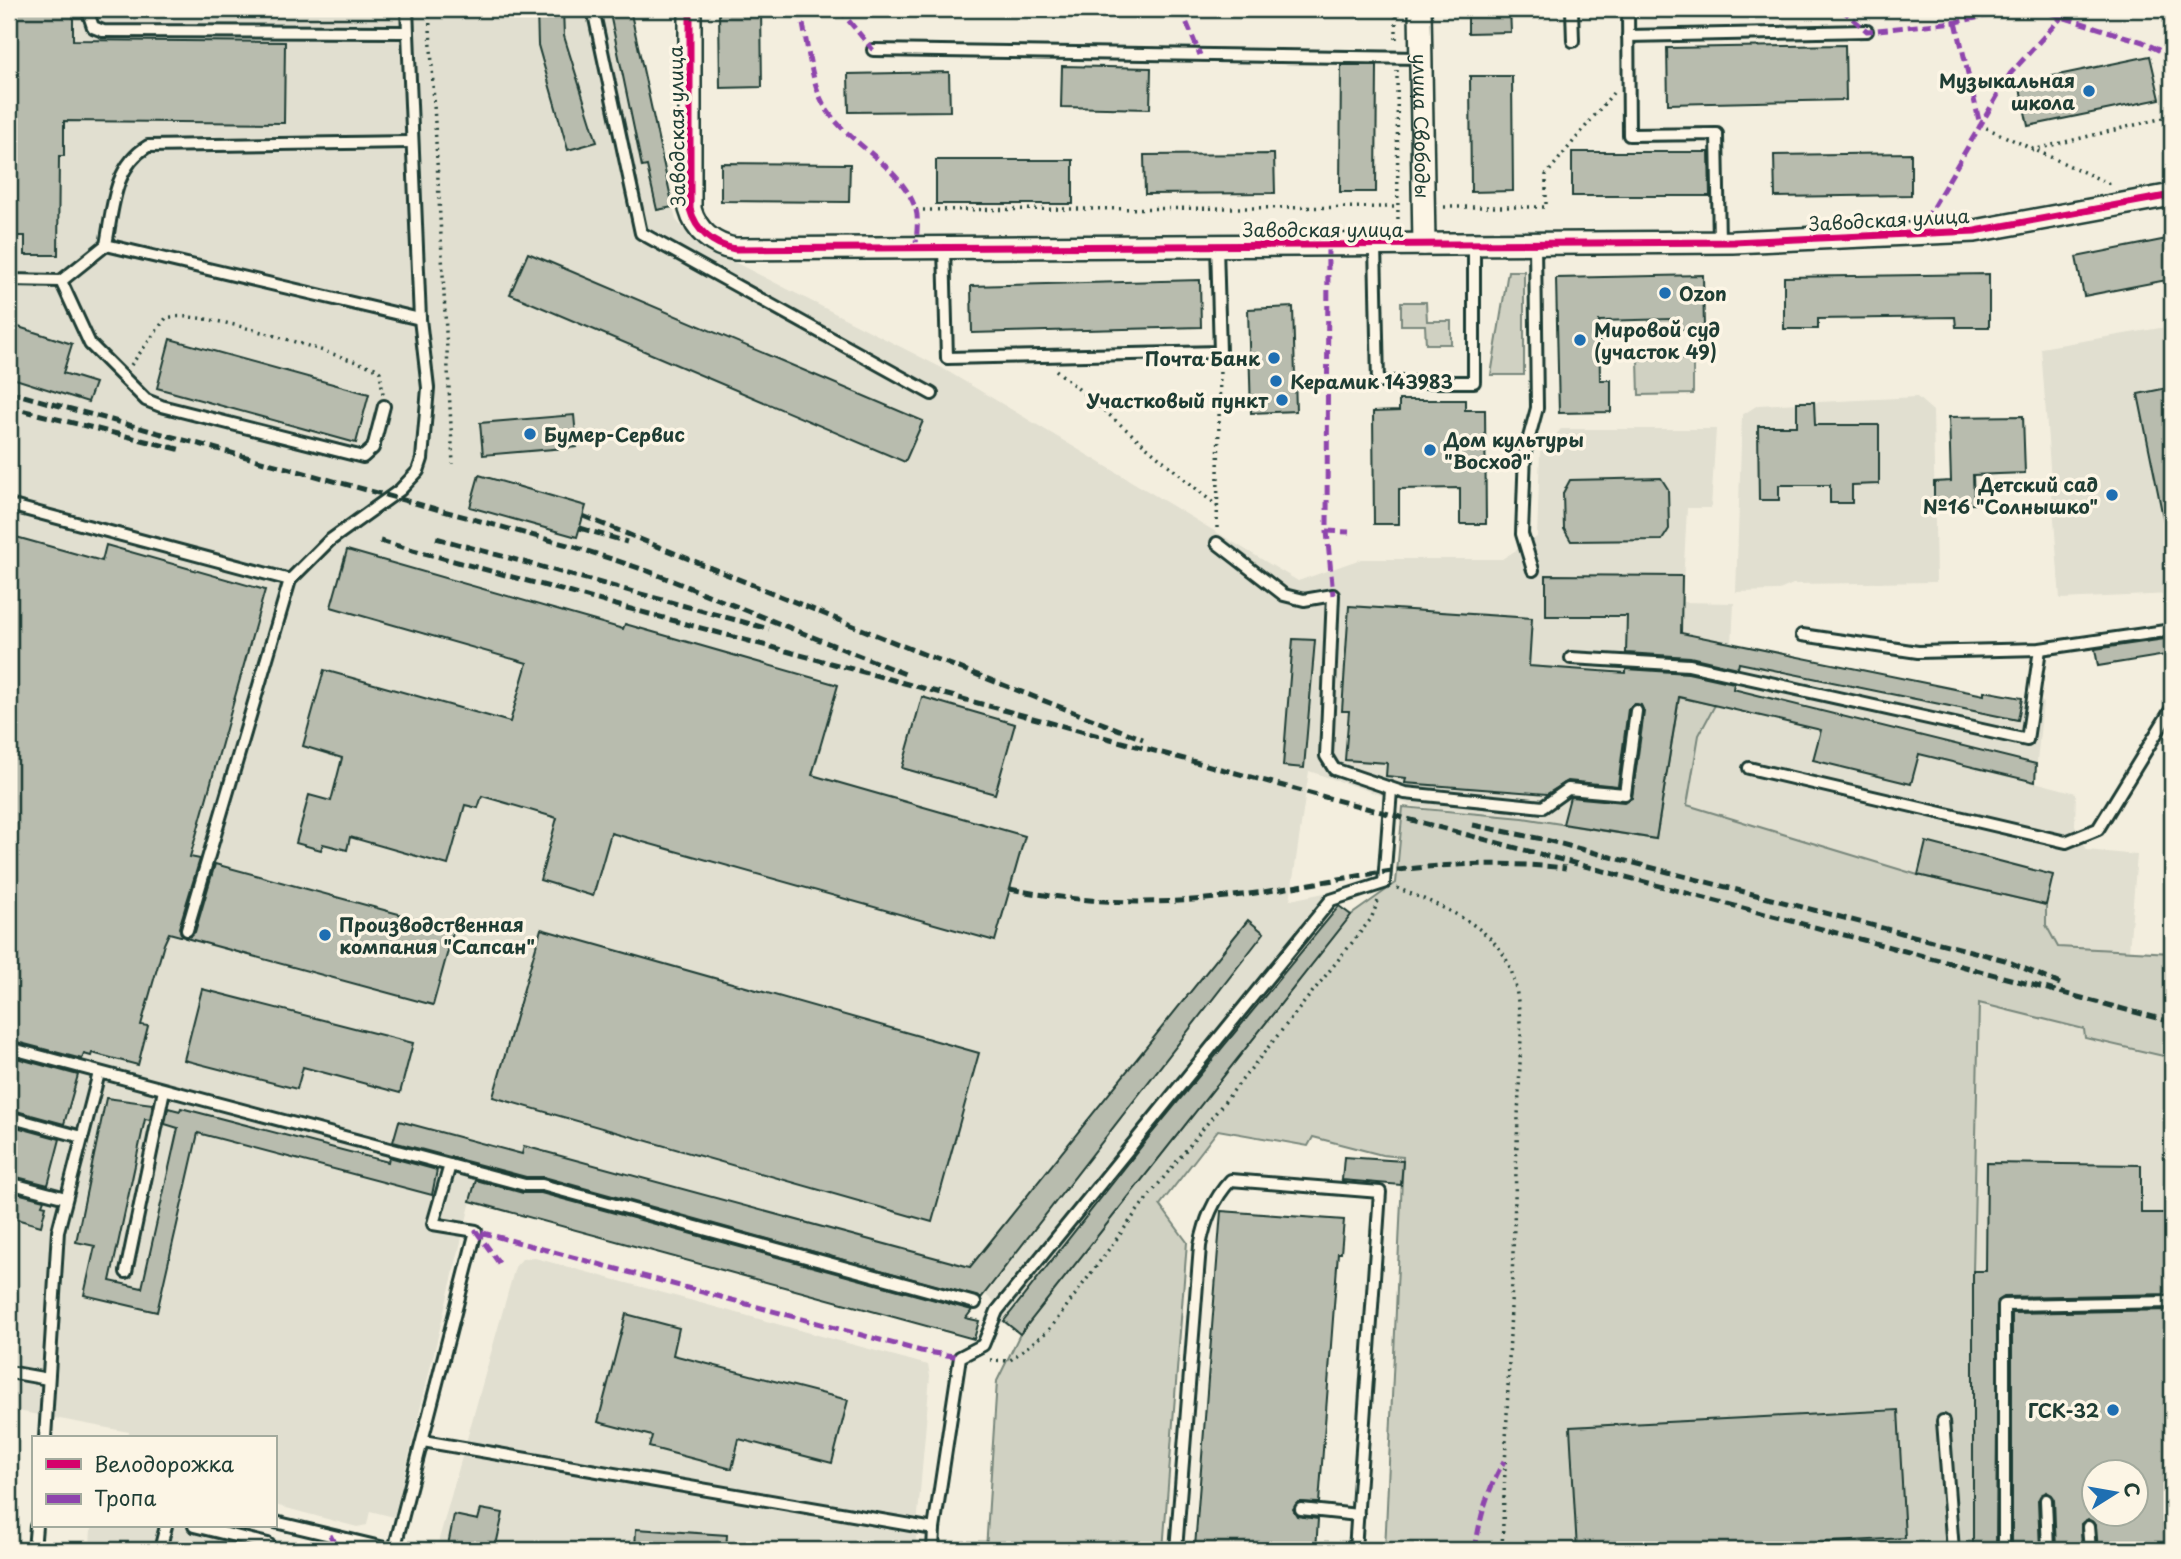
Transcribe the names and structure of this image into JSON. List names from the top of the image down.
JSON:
{
  "streets": {
    "street": ["Заводская улица", "улица Свободы"]
  },
  "crossings": [
    ["Заводская улица", "улица Свободы"]
  ],
  "places": [
    "Музыкальная школа",
    "Ozon",
    "Мировой суд (участок 49)",
    "Почта Банк",
    "Керамик 143983",
    "Участковый пункт",
    "Бумер-Сервис",
    "Дом культуры \"Восход\"",
    "Детский сад №16 \"Солнышко\"",
    "Производственная компания \"Сапсан\"",
    "ГСК-32"
  ],
  "legend": ["Велодорожка", "Тропа"],
  "north": "right"
}
